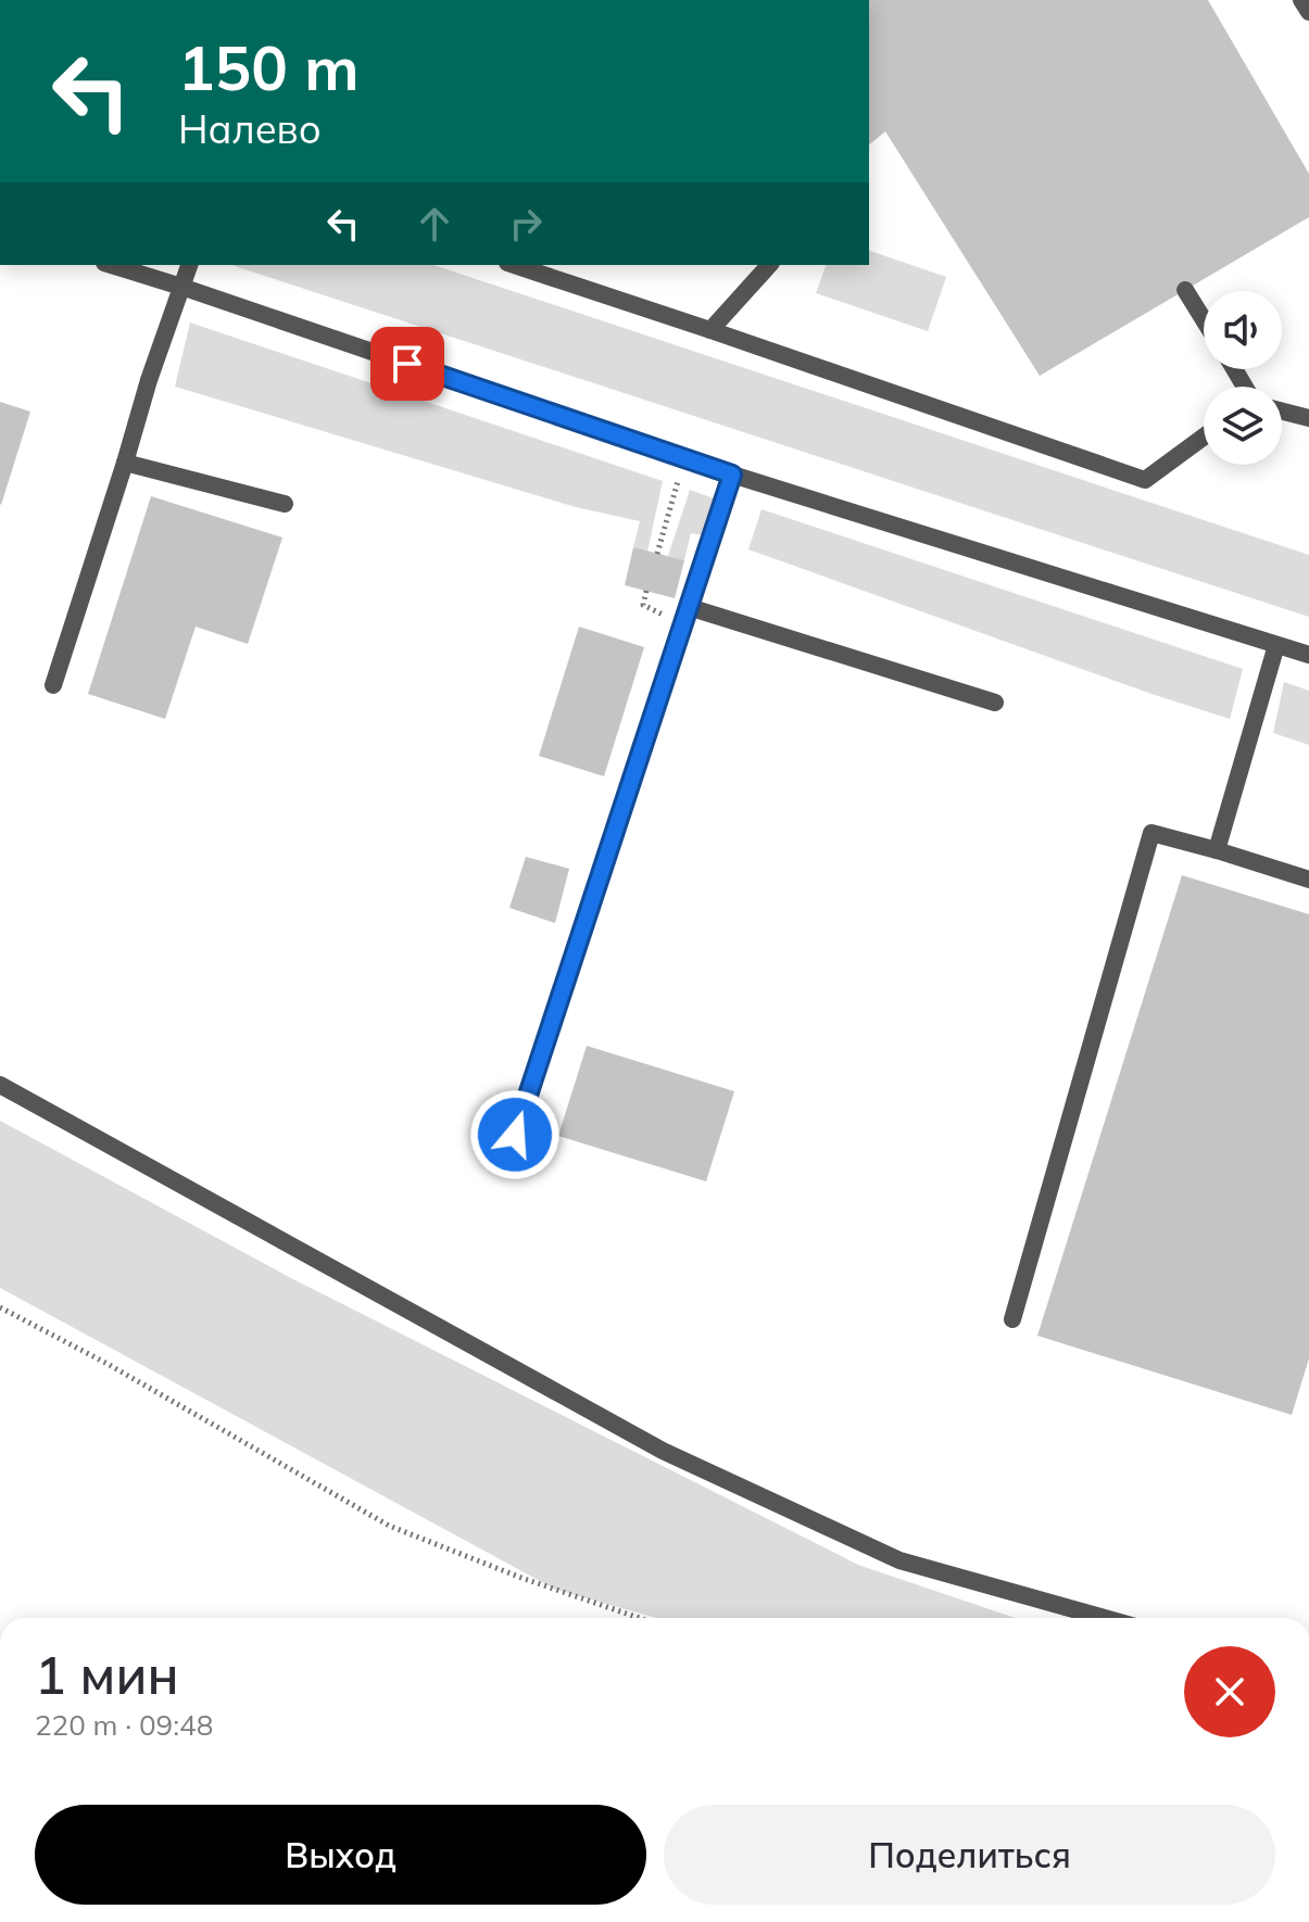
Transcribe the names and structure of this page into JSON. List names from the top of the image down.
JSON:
{
  "page": {
    "turn": ["150 m", "Налево"],
    "heading": ["1 мин", "220 m · 09:48"],
    "buttons": ["Выход", "Поделиться"]
  }
}
